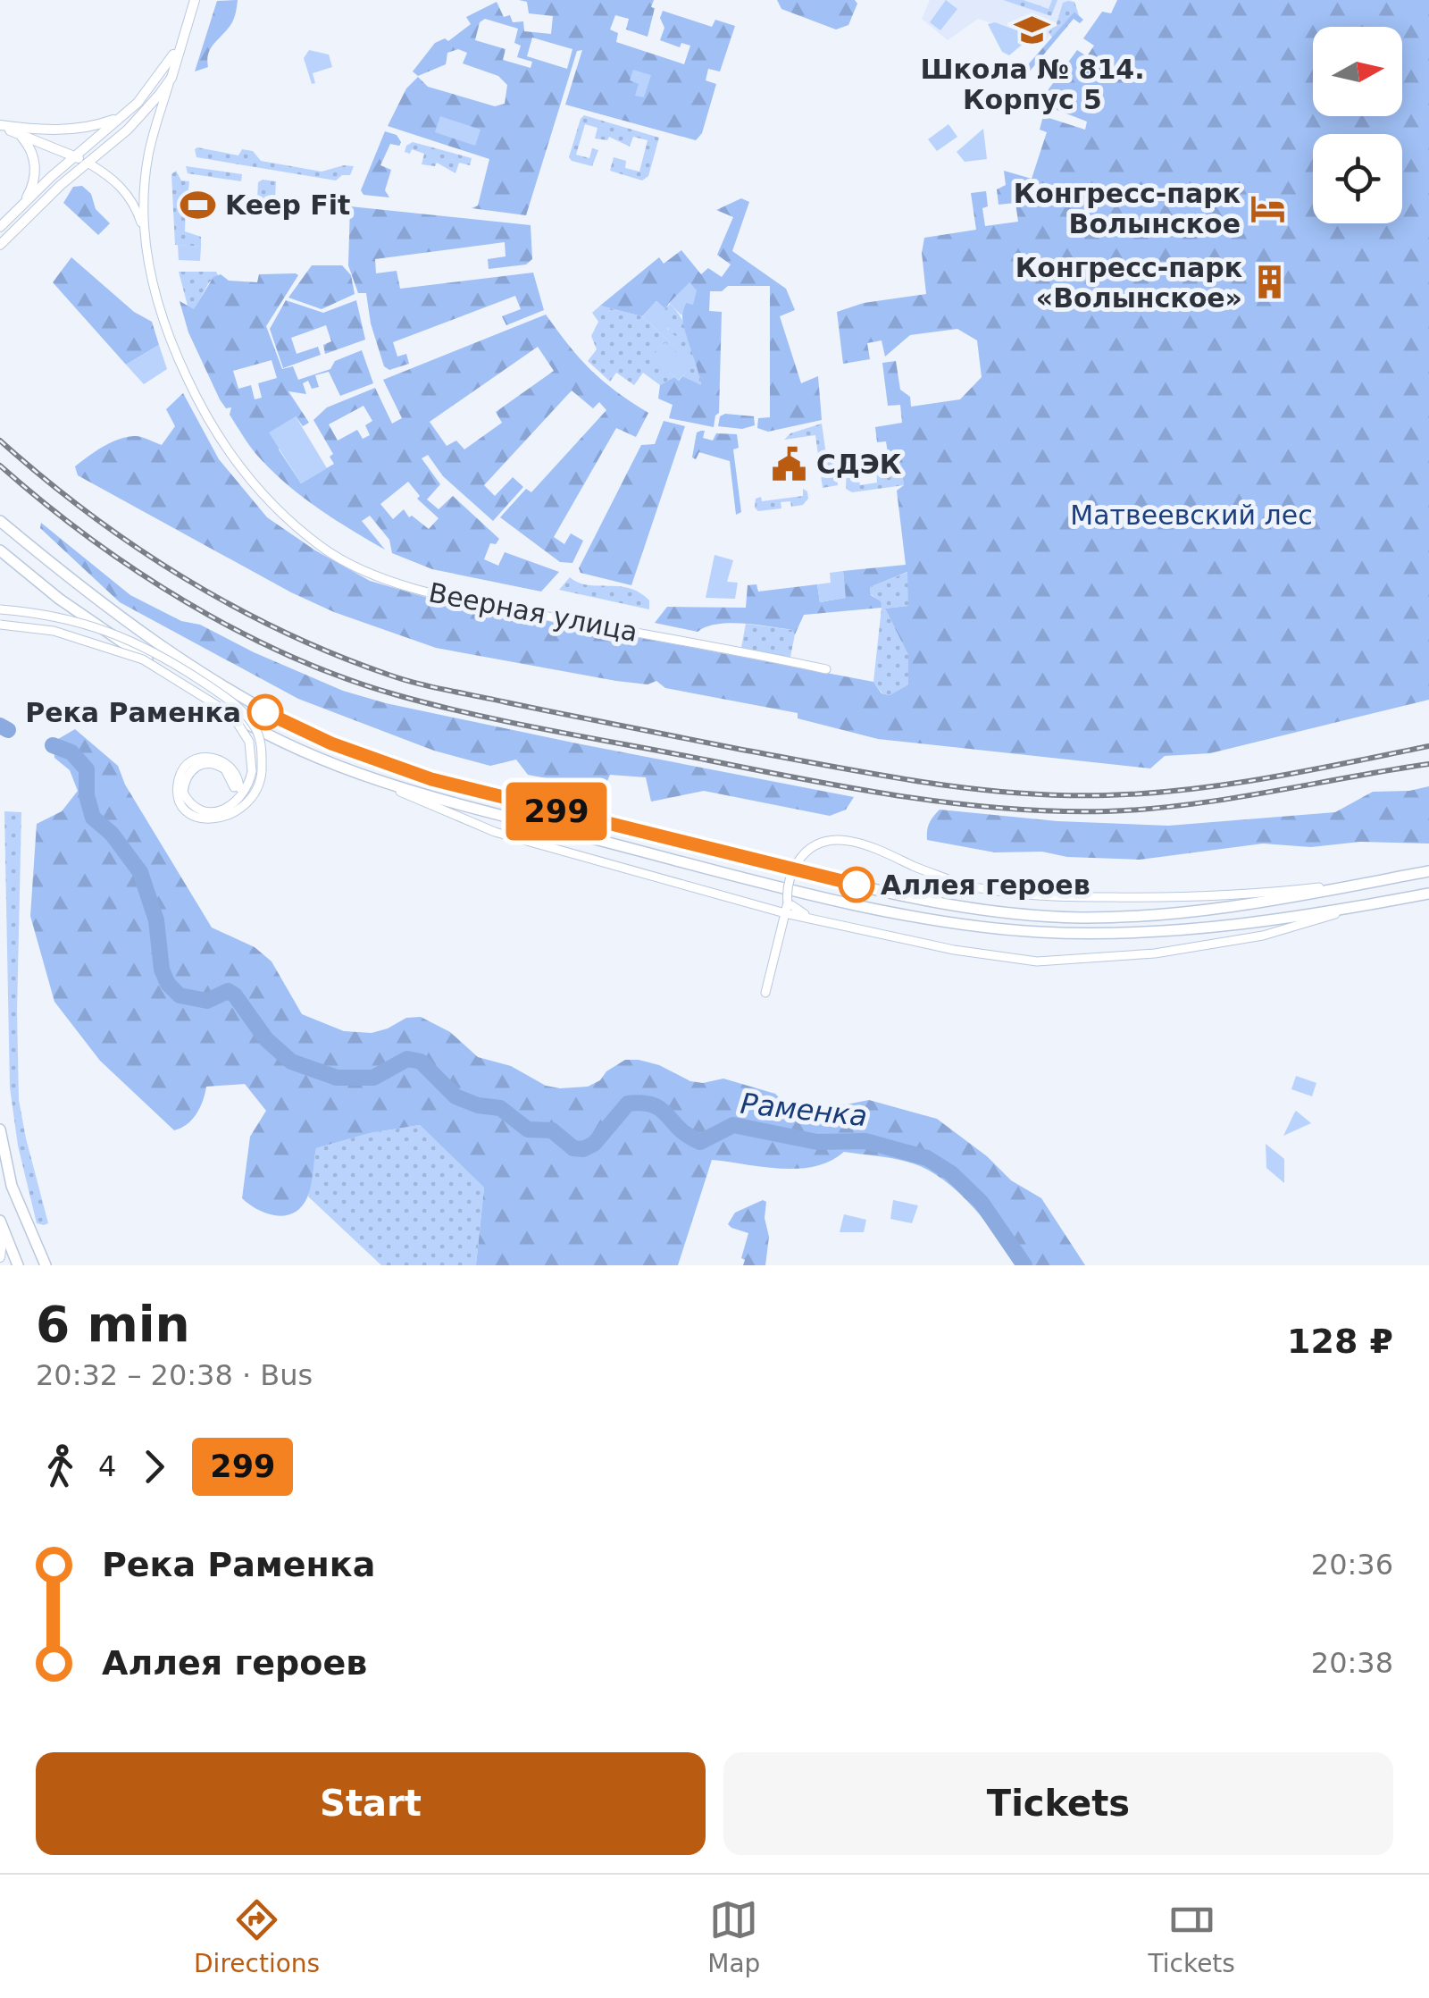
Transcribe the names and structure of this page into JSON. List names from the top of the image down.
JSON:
{
  "streets": {
    "street": ["Веерная улица"]
  },
  "water": ["Раменка"],
  "parks": ["Матвеевский лес"],
  "places": {
    "school or university": ["Школа № 814. Корпус 5"],
    "sports": ["Keep Fit"],
    "hotel": ["Конгресс-парк Волынское"],
    "building": ["Конгресс-парк «Волынское»"],
    "public building": ["СДЭК"],
    "other": ["Река Раменка", "Аллея героев"]
  },
  "lines": ["bus line 299"],
  "north": "right",
  "page": {
    "on_map": "299",
    "heading": ["6 min", "20:32 – 20:38 · Bus", "128 ₽"],
    "legs": ["4", "299"],
    "list": [
      {
        "name": "Река Раменка",
        "value": "20:36"
      },
      {
        "name": "Аллея героев",
        "value": "20:38"
      }
    ],
    "buttons": ["Start", "Tickets"],
    "tabs": ["Directions", "Map", "Tickets"]
  }
}
